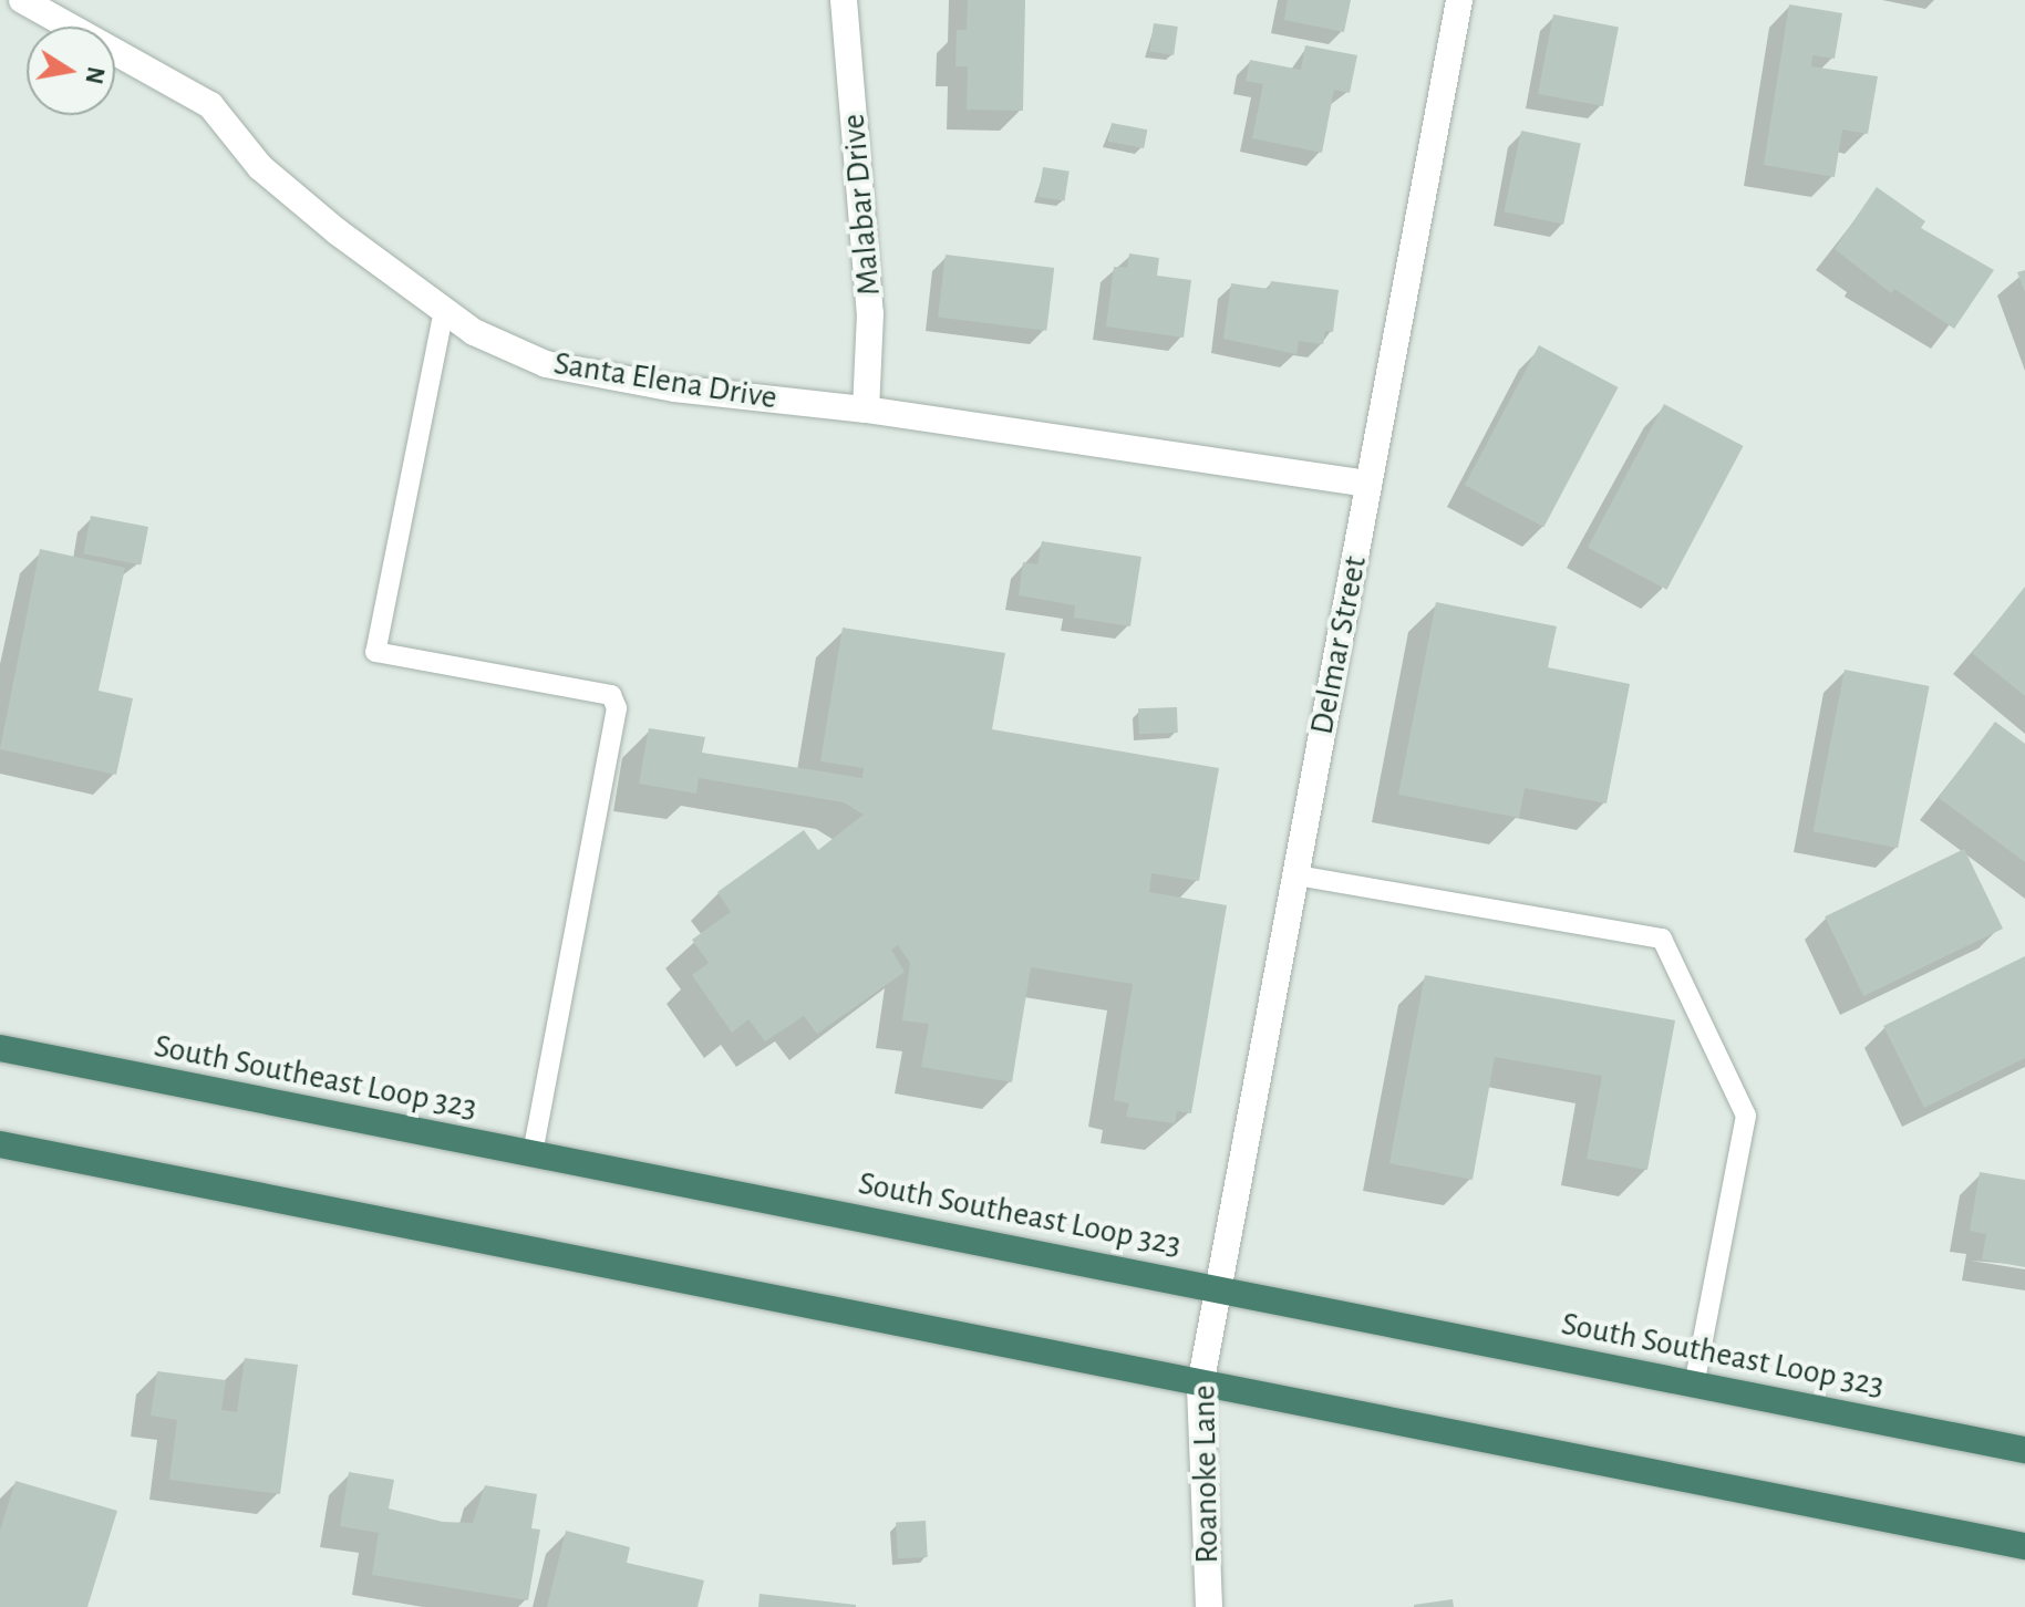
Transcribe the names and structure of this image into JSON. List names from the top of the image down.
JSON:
{
  "streets": {
    "highway": ["South Southeast Loop 323"],
    "street": [
      "Malabar Drive",
      "Santa Elena Drive",
      "Delmar Street",
      "Roanoke Lane"
    ]
  },
  "crossings": [
    ["Malabar Drive", "Santa Elena Drive"],
    ["Santa Elena Drive", "Delmar Street"],
    ["Delmar Street", "South Southeast Loop 323"],
    ["Delmar Street", "Roanoke Lane"],
    ["South Southeast Loop 323", "Roanoke Lane"]
  ],
  "north": "right"
}
